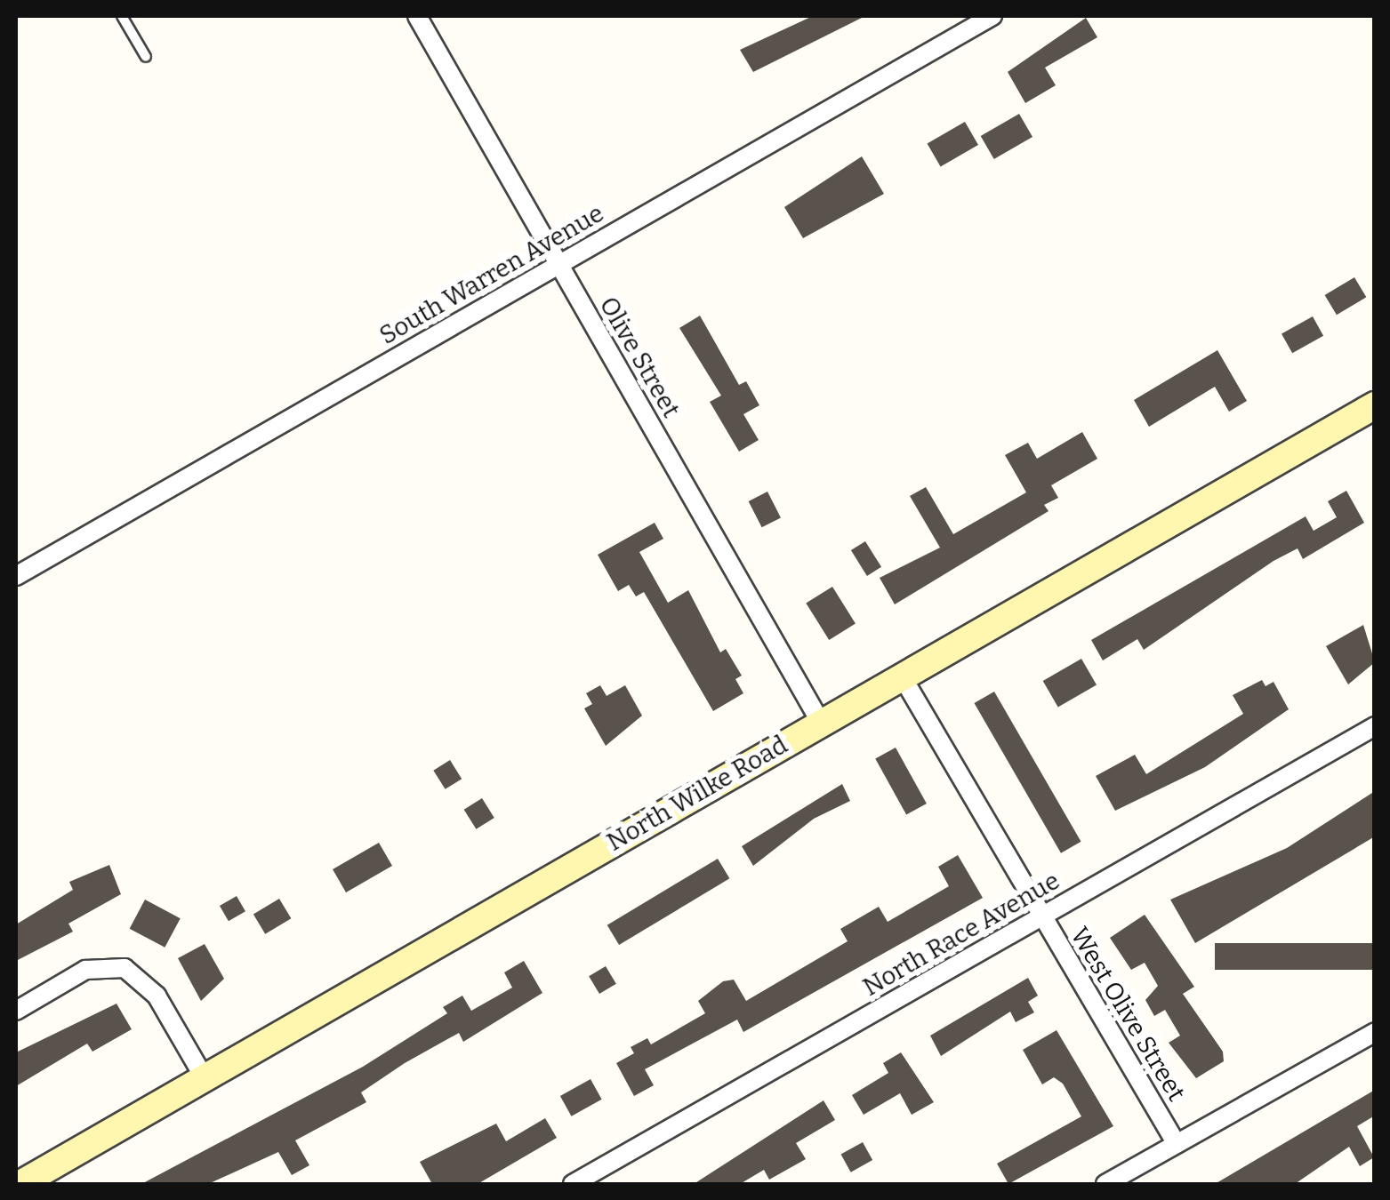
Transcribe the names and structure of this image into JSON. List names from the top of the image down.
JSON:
{
  "streets": {
    "street": [
      "South Warren Avenue",
      "Olive Street",
      "North Wilke Road",
      "North Race Avenue",
      "West Olive Street"
    ]
  },
  "crossings": [
    ["South Warren Avenue", "Olive Street"],
    ["Olive Street", "North Wilke Road"],
    ["North Wilke Road", "West Olive Street"],
    ["North Race Avenue", "West Olive Street"]
  ]
}
